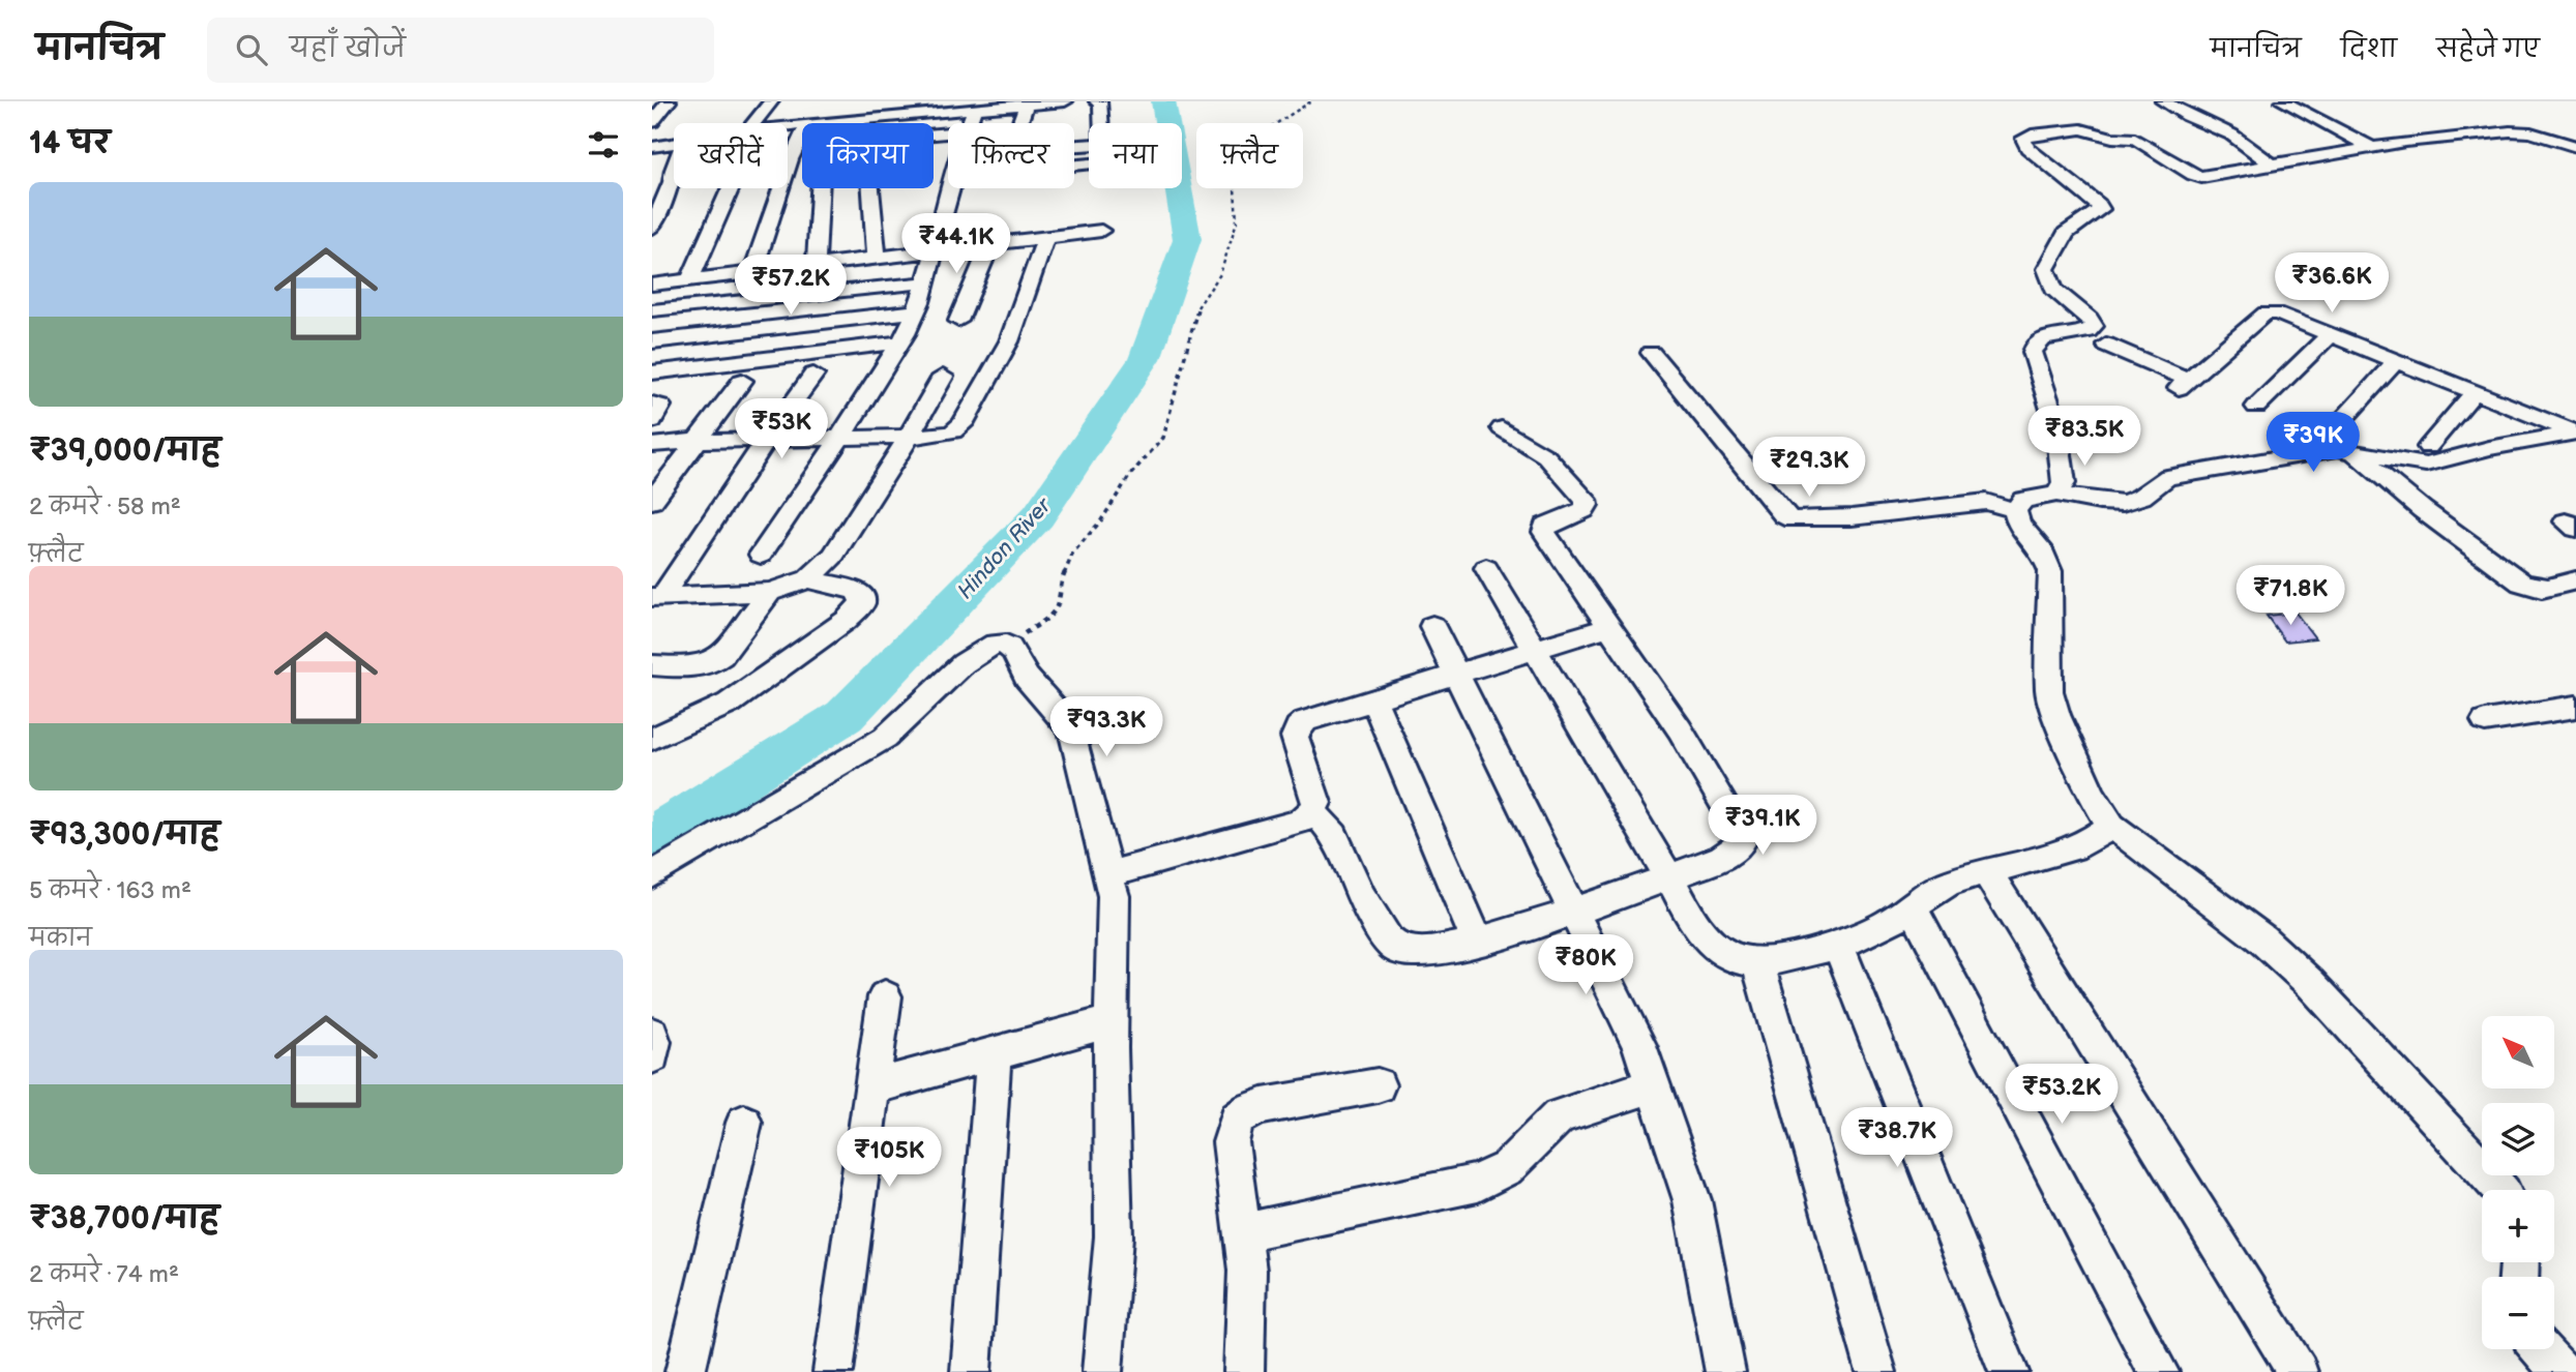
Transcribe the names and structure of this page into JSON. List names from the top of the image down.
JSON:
{
  "water": ["Hindon River"],
  "north": "top left",
  "page": {
    "header": "मानचित्र",
    "search": "यहाँ खोजें",
    "nav": ["मानचित्र", "दिशा", "सहेजे गए"],
    "heading": "14 घर",
    "chip": [
      "खरीदें",
      "किराया",
      "फ़िल्टर",
      "नया",
      "फ़्लैट"
    ],
    "list": [
      {
        "name": "₹39,000/माह",
        "note": "2 कमरे · 58 m² · फ़्लैट"
      },
      {
        "name": "₹93,300/माह",
        "note": "5 कमरे · 163 m² · मकान"
      },
      {
        "name": "₹38,700/माह",
        "note": "2 कमरे · 74 m² · फ़्लैट"
      }
    ],
    "price": [
      "₹44.1K",
      "₹36.6K",
      "₹57.2K",
      "₹53K",
      "₹83.5K",
      "₹39K",
      "₹29.3K",
      "₹71.8K",
      "₹93.3K",
      "₹39.1K",
      "₹80K",
      "₹53.2K",
      "₹38.7K",
      "₹105K"
    ],
    "map_buttons": ["+", "−"]
  }
}
